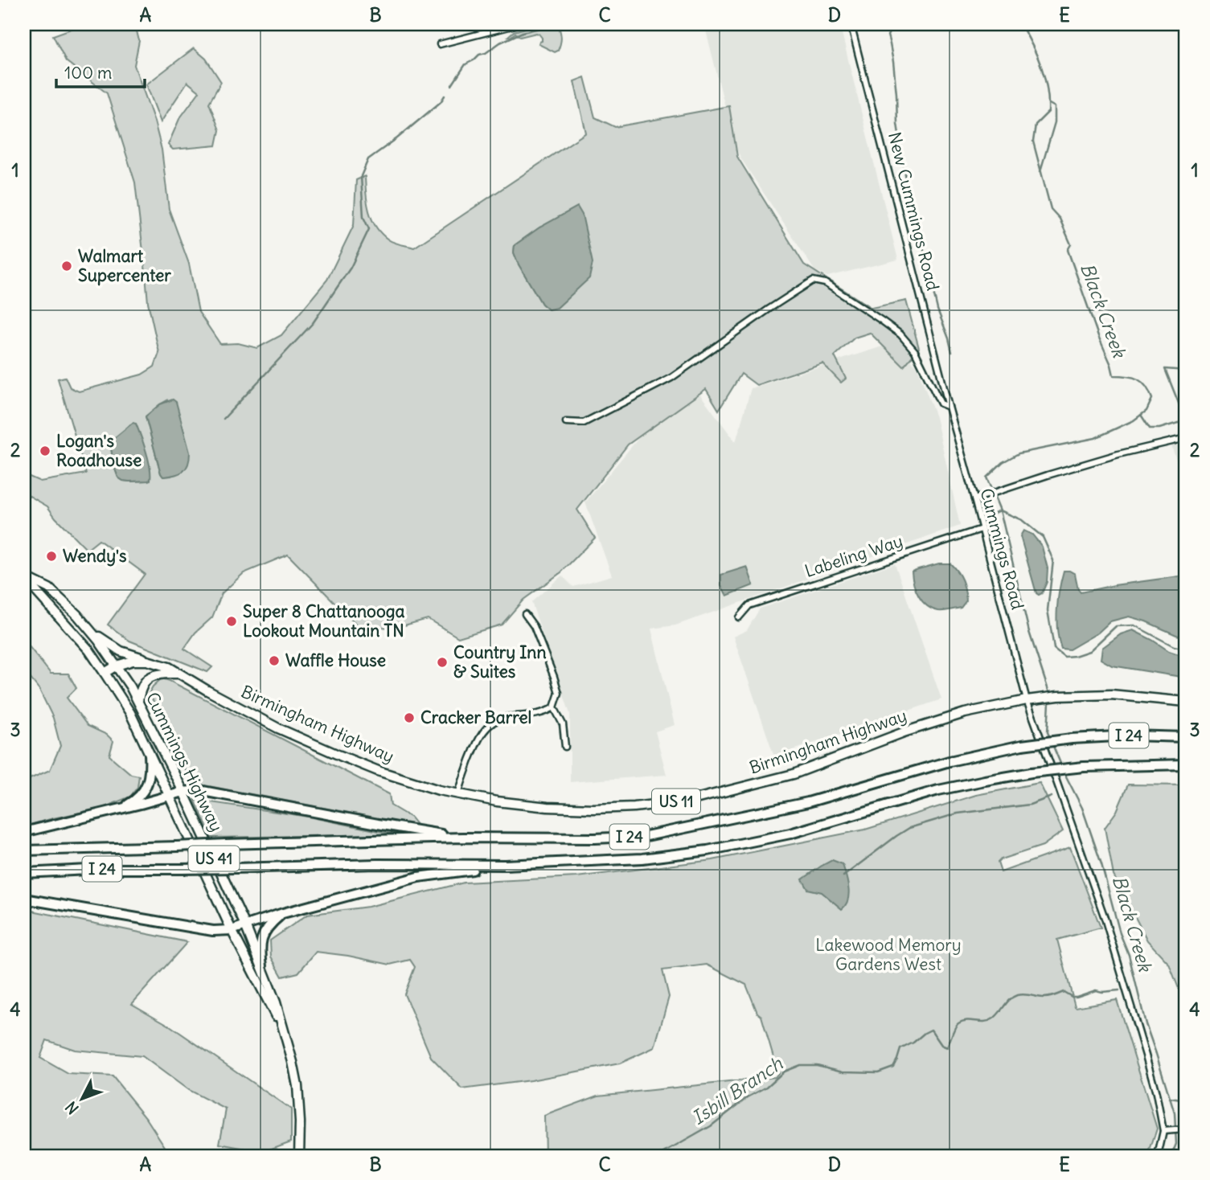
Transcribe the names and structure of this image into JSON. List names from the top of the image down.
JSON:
{
  "streets": {
    "highway": ["I 24"],
    "main road": [
      "Birmingham Highway",
      "Cummings Highway",
      "US 11",
      "US 41"
    ],
    "street": ["New Cummings Road", "Cummings Road", "Labeling Way"]
  },
  "crossings": [
    ["New Cummings Road", "Cummings Road"],
    ["Cummings Road", "Labeling Way"],
    ["Cummings Road", "Birmingham Highway"],
    ["Birmingham Highway", "Cummings Highway"]
  ],
  "water": ["Black Creek", "Isbill Branch"],
  "parks": ["Lakewood Memory Gardens West"],
  "places": [
    "Walmart Supercenter",
    "Logan's Roadhouse",
    "Wendy's",
    "Super 8 Chattanooga Lookout Mountain TN",
    "Waffle House",
    "Country Inn & Suites",
    "Cracker Barrel"
  ],
  "scale_bar": "100 m",
  "north": "bottom left",
  "grid": {
    "columns": [
      "A",
      "B",
      "C",
      "D",
      "E"
    ],
    "rows": [
      "1",
      "2",
      "3",
      "4"
    ]
  }
}
